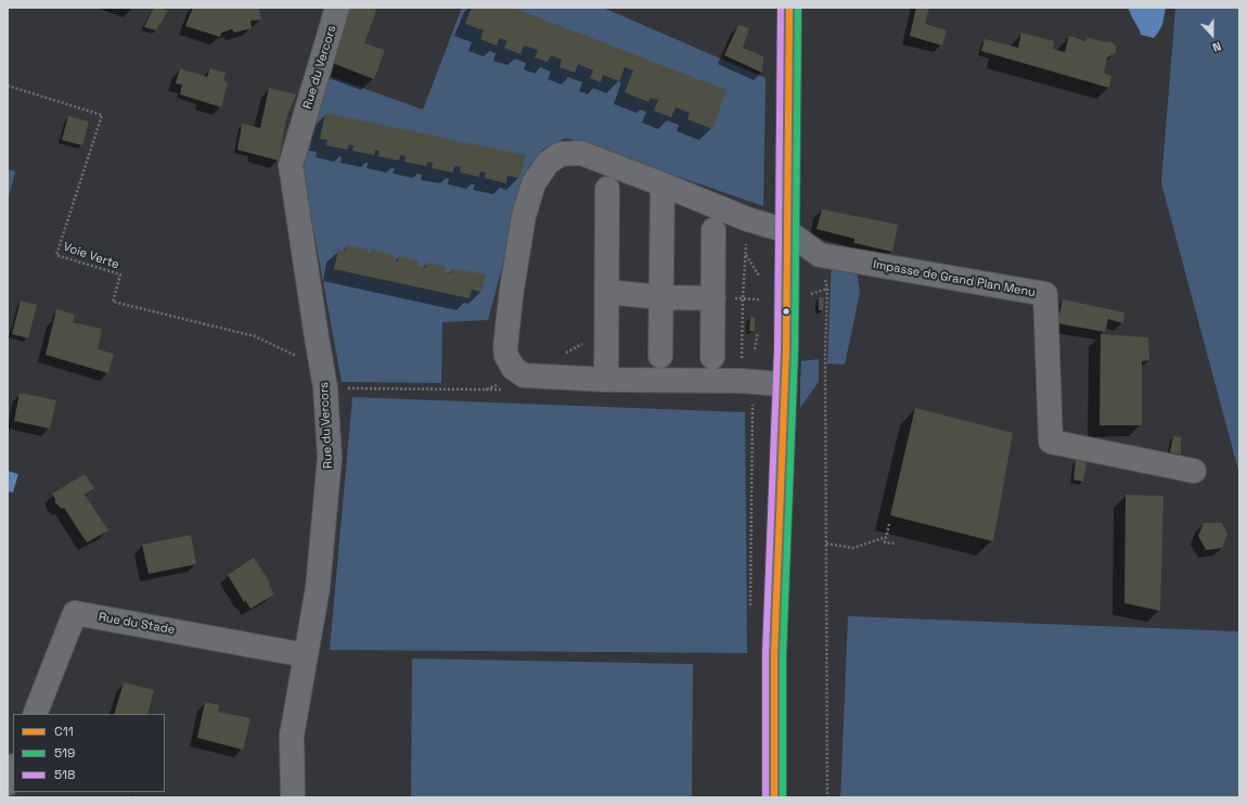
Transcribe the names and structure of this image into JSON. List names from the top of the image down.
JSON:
{
  "streets": {
    "street": ["Rue du Vercors", "Impasse de Grand Plan Menu", "Rue du Stade"],
    "path": ["Voie Verte"]
  },
  "crossings": [
    ["Rue du Vercors", "Voie Verte"],
    ["Rue du Vercors", "Rue du Stade"]
  ],
  "lines": ["transit line C11", "transit line 519", "transit line 518"],
  "legend": ["C11", "519", "518"],
  "north": "bottom"
}
